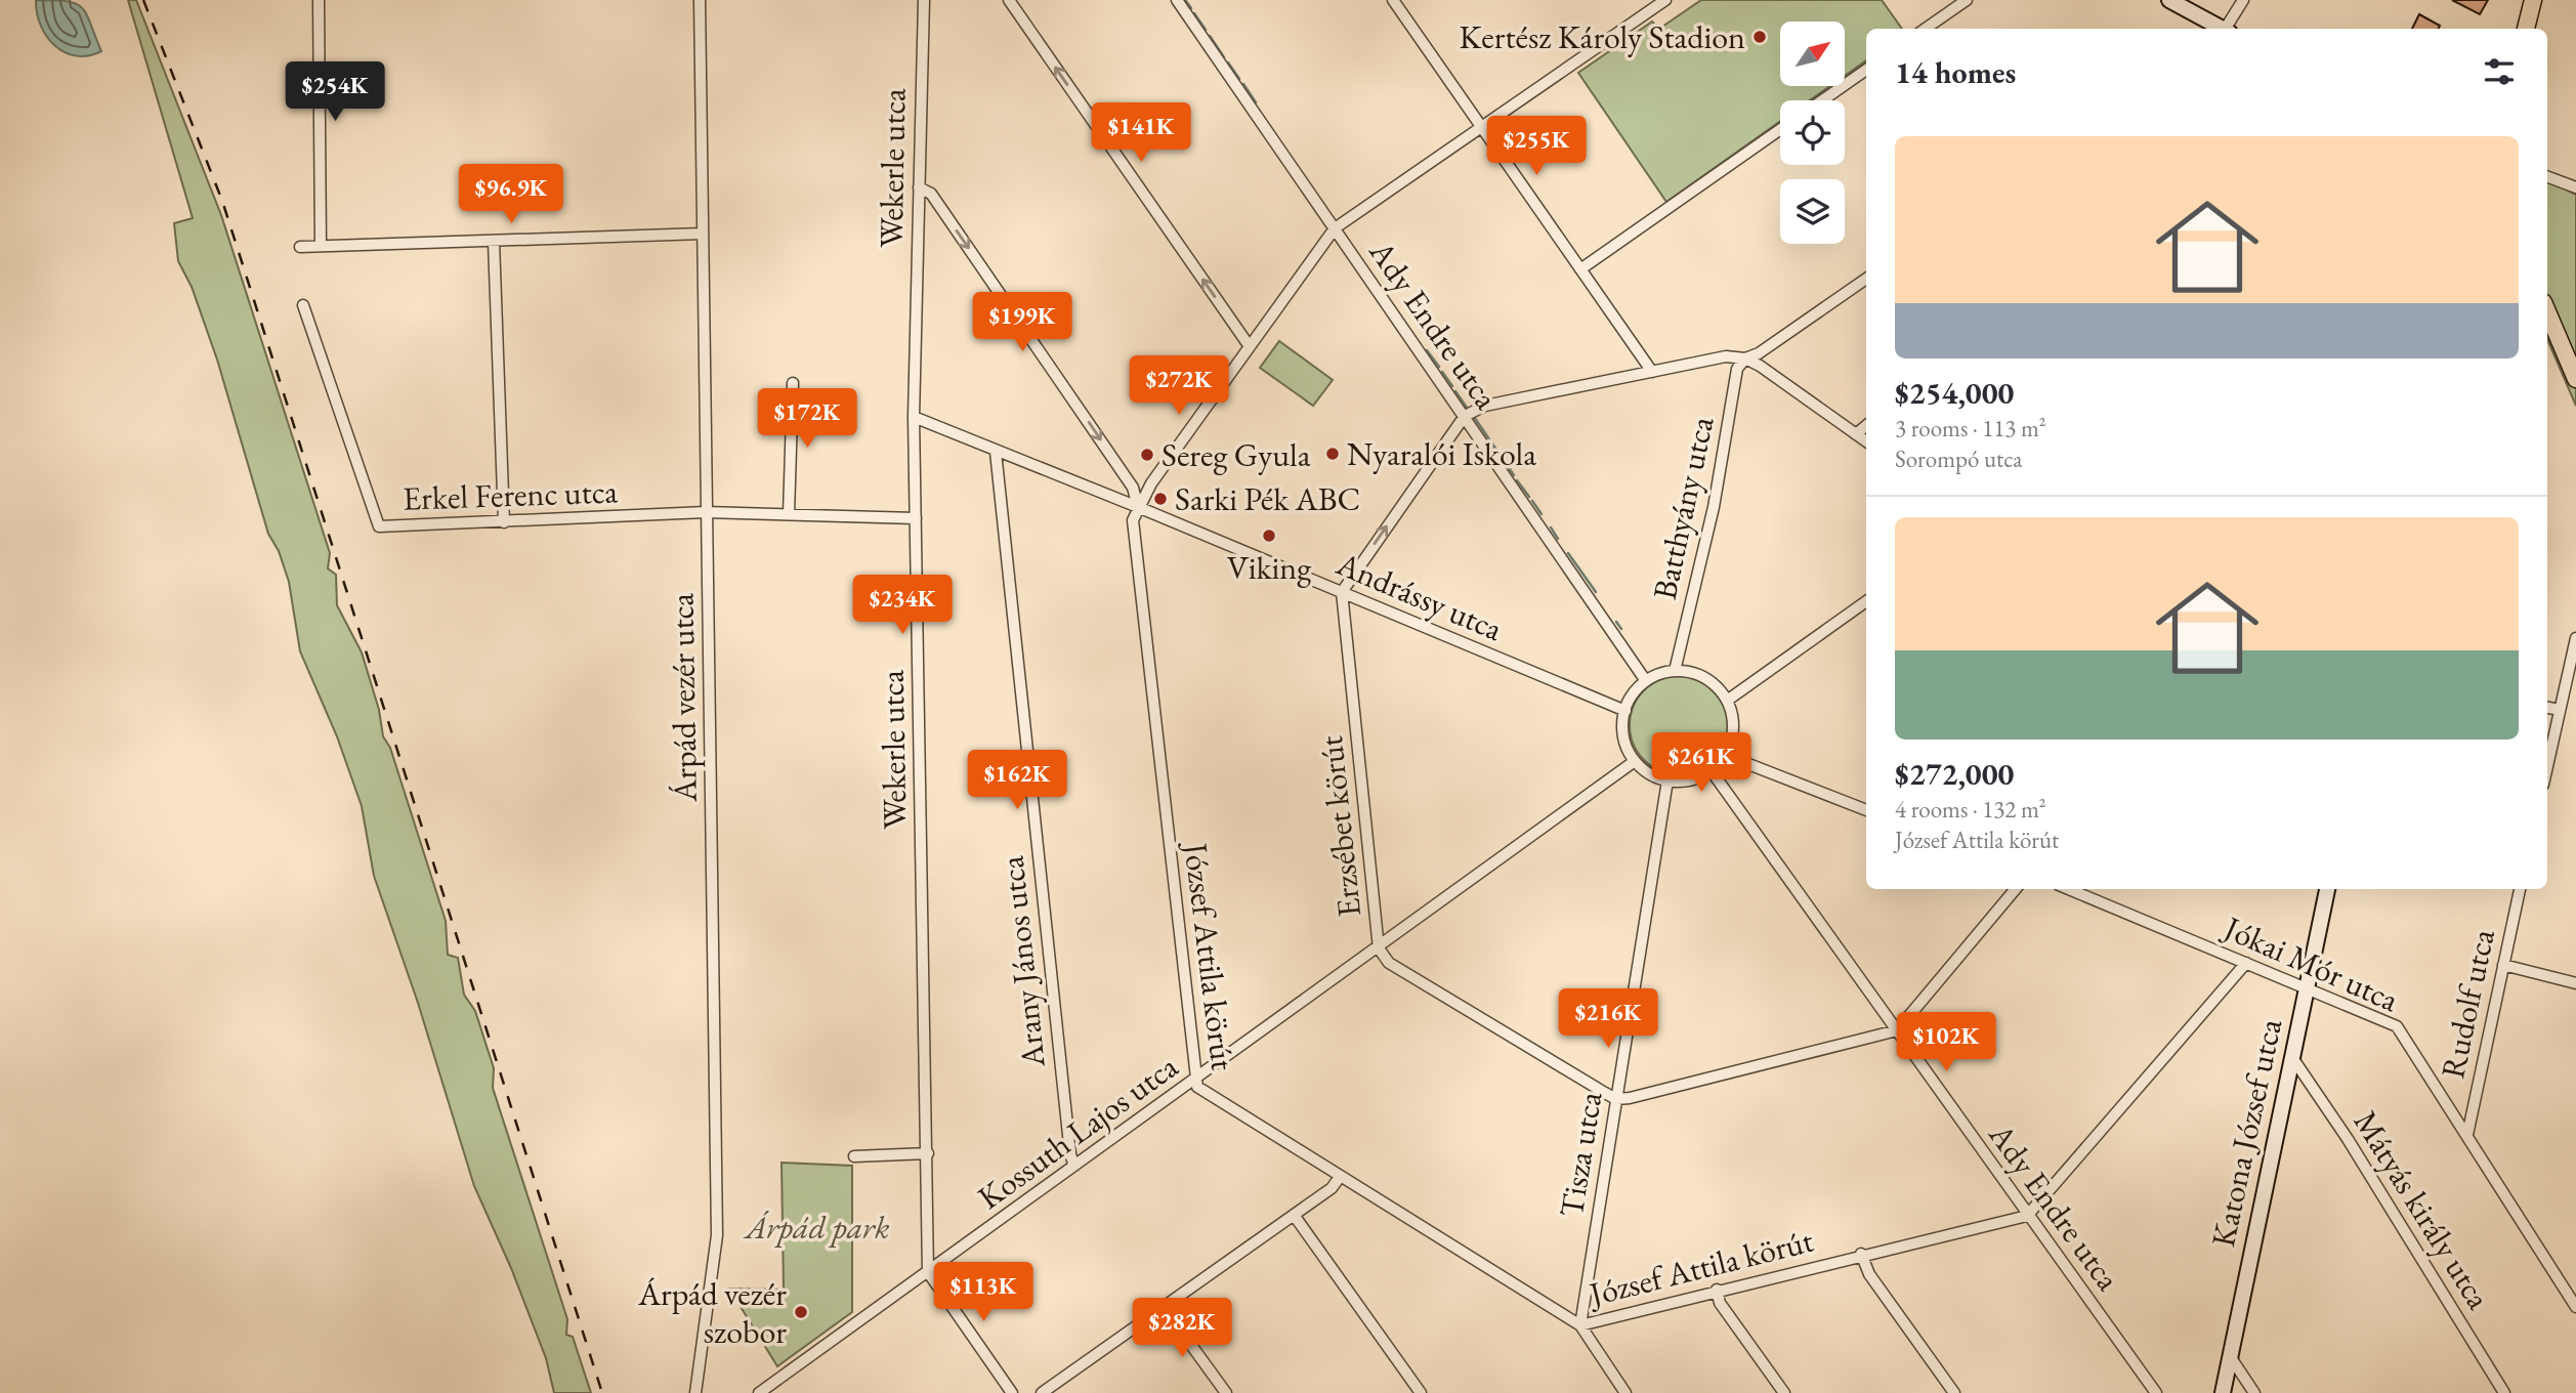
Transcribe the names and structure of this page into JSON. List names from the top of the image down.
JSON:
{
  "streets": {
    "main road": ["Katona József utca"],
    "street": [
      "Wekerle utca",
      "Ady Endre utca",
      "Erkel Ferenc utca",
      "Batthyány utca",
      "Andrássy utca",
      "Árpád vezér utca",
      "Erzsébet körút",
      "József Attila körút",
      "Arany János utca",
      "Jókai Mór utca",
      "Rudolf utca",
      "Kossuth Lajos utca",
      "Tisza utca",
      "Mátyás király utca"
    ]
  },
  "crossings": [
    ["Wekerle utca", "Erkel Ferenc utca"],
    ["Wekerle utca", "Andrássy utca"],
    ["Wekerle utca", "Kossuth Lajos utca"],
    ["Ady Endre utca", "Batthyány utca"],
    ["Ady Endre utca", "Andrássy utca"],
    ["Ady Endre utca", "József Attila körút"],
    ["Ady Endre utca", "Kossuth Lajos utca"],
    ["Ady Endre utca", "Tisza utca"],
    ["Erkel Ferenc utca", "Árpád vezér utca"],
    ["Batthyány utca", "Andrássy utca"],
    ["Batthyány utca", "Kossuth Lajos utca"],
    ["Batthyány utca", "Tisza utca"],
    ["Andrássy utca", "Erzsébet körút"],
    ["Andrássy utca", "József Attila körút"],
    ["Andrássy utca", "Arany János utca"],
    ["Andrássy utca", "Kossuth Lajos utca"],
    ["Andrássy utca", "Tisza utca"],
    ["Erzsébet körút", "Kossuth Lajos utca"],
    ["Erzsébet körút", "Tisza utca"],
    ["József Attila körút", "Kossuth Lajos utca"],
    ["József Attila körút", "Tisza utca"],
    ["Arany János utca", "Kossuth Lajos utca"],
    ["Jókai Mór utca", "Rudolf utca"],
    ["Jókai Mór utca", "Katona József utca"],
    ["Kossuth Lajos utca", "Tisza utca"],
    ["Katona József utca", "Mátyás király utca"]
  ],
  "parks": ["Árpád park"],
  "places": [
    "Kertész Károly Stadion",
    "Nyaralói Iskola",
    "Sereg Gyula",
    "Sarki Pék ABC",
    "Viking",
    "Árpád vezér szobor"
  ],
  "north": "top right",
  "page": {
    "heading": "14 homes",
    "price": [
      "$254K",
      "$141K",
      "$255K",
      "$96.9K",
      "$199K",
      "$272K",
      "$172K",
      "$234K",
      "$261K",
      "$162K",
      "$216K",
      "$102K",
      "$113K",
      "$282K"
    ],
    "list": [
      {
        "name": "$254,000",
        "note": "3 rooms · 113 m² · Sorompó utca"
      },
      {
        "name": "$272,000",
        "note": "4 rooms · 132 m² · József Attila körút"
      }
    ]
  }
}
